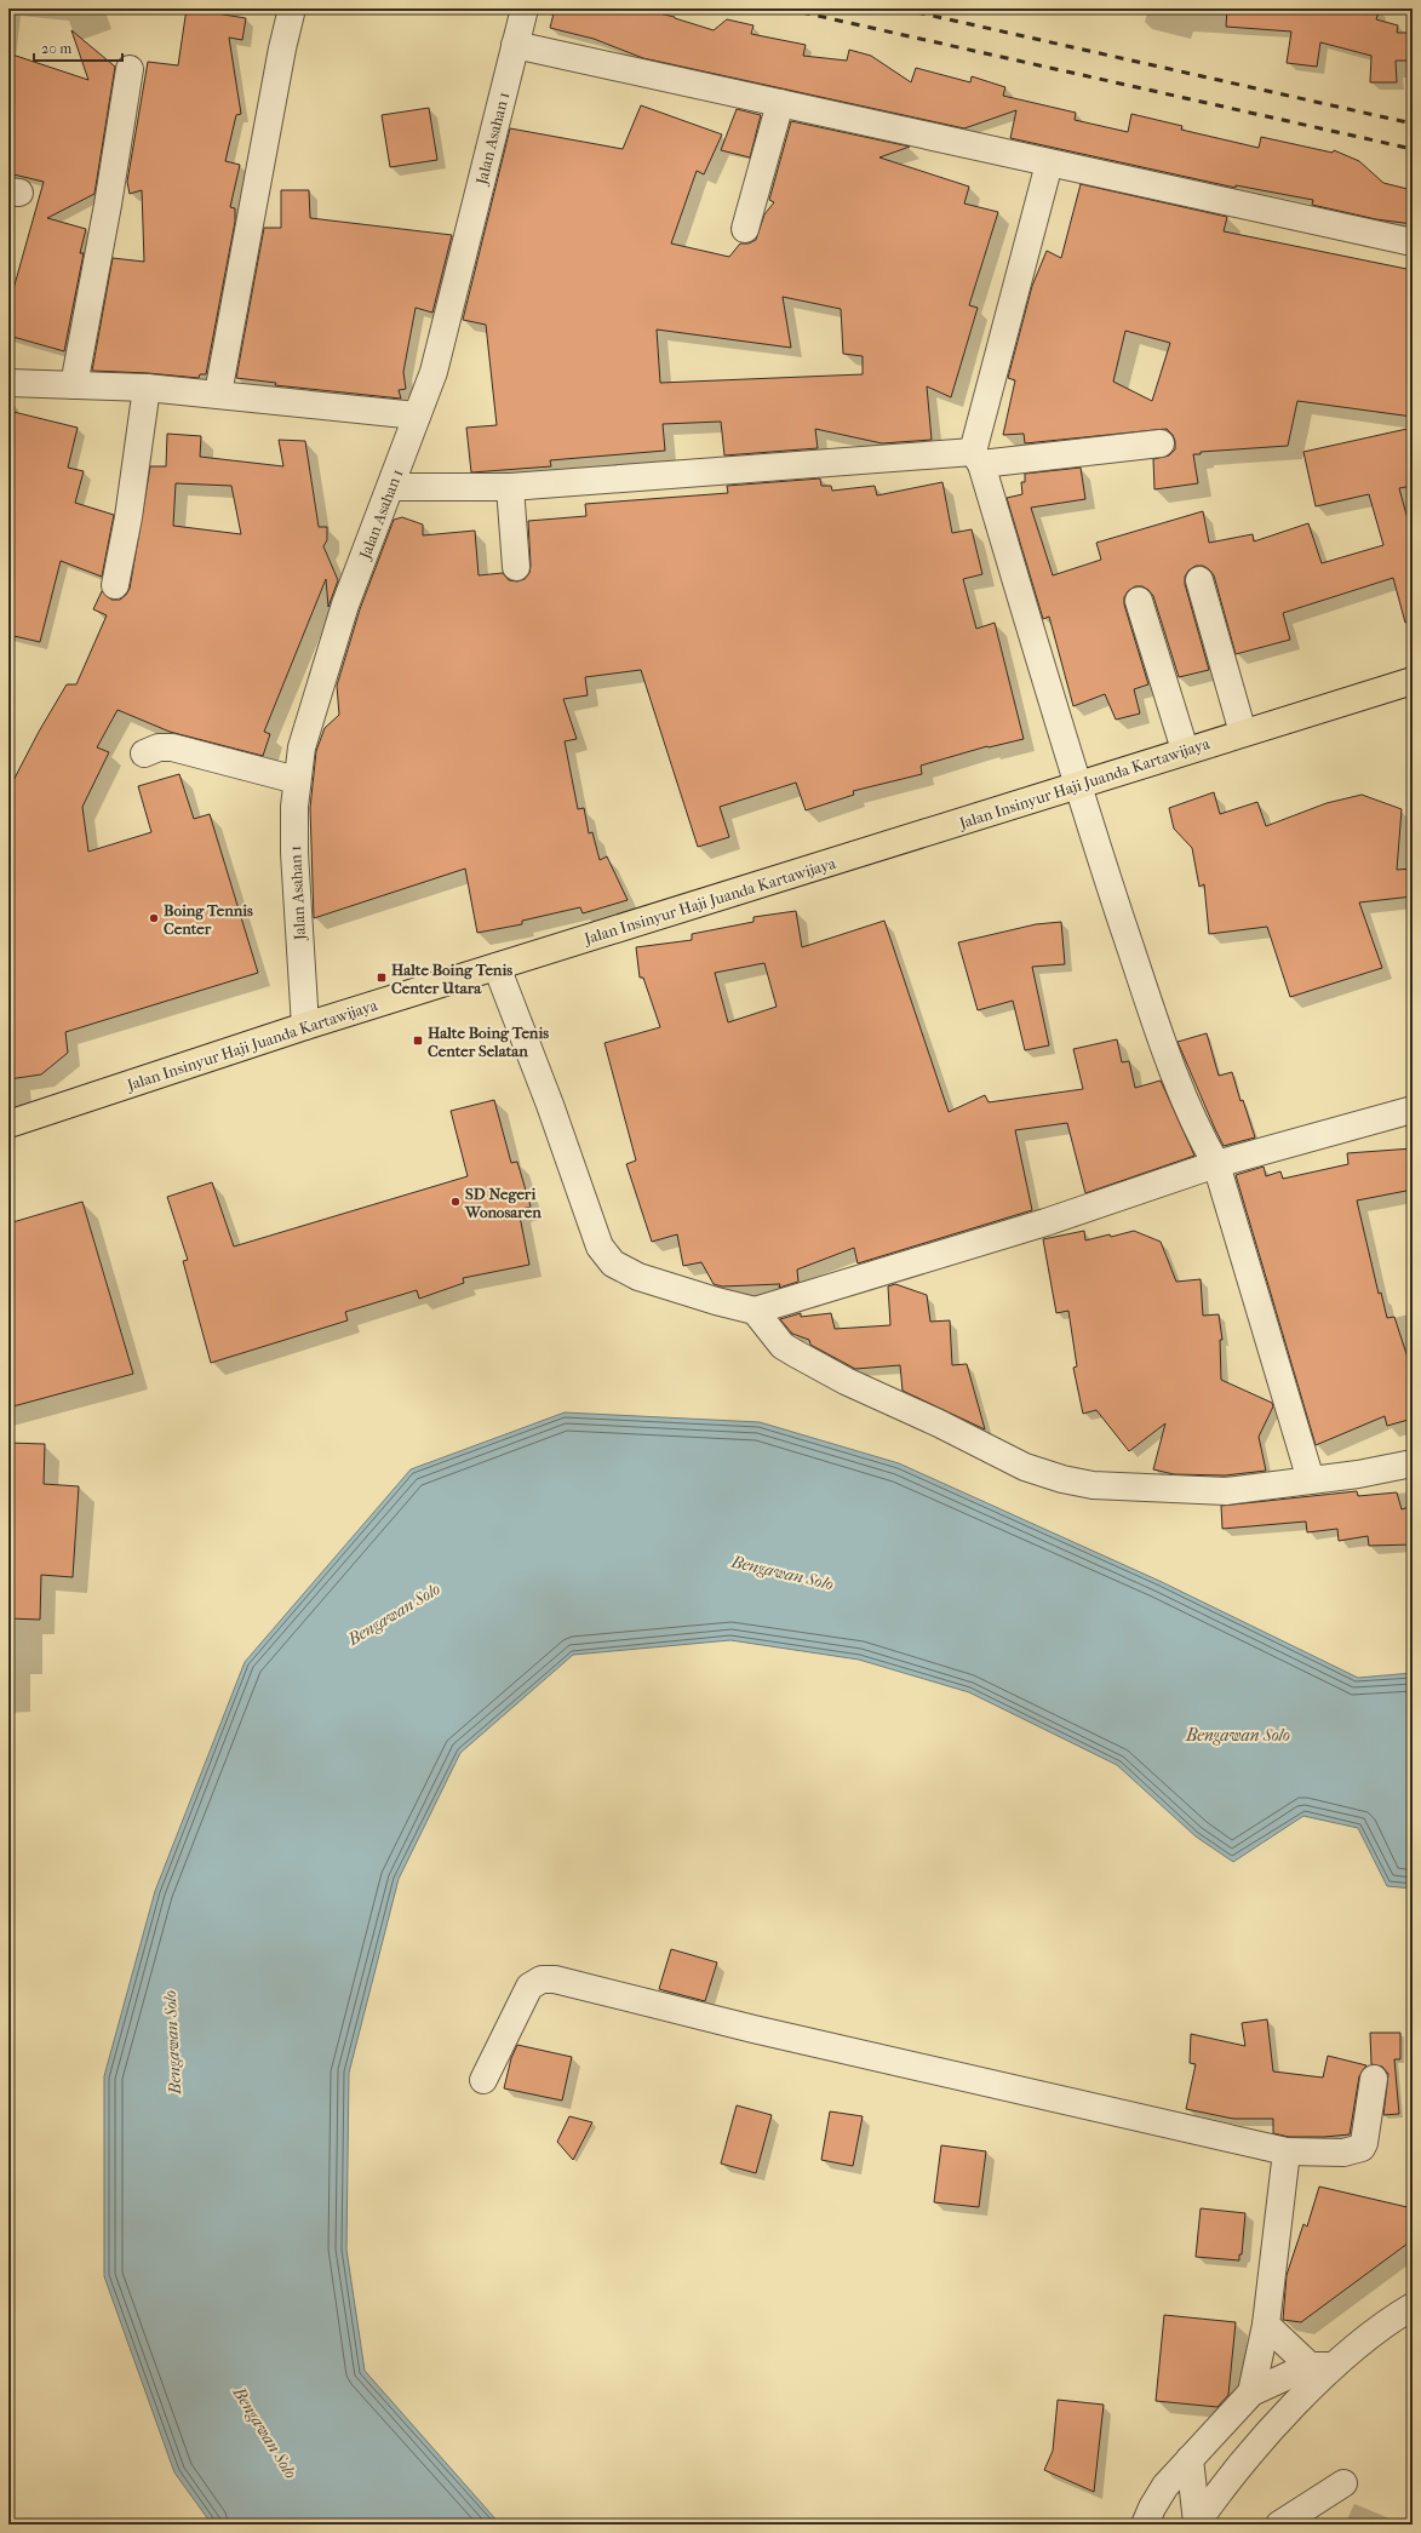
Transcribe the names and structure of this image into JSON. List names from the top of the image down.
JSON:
{
  "streets": {
    "main road": ["Jalan Insinyur Haji Juanda Kartawijaya"],
    "street": ["Jalan Asahan 1"]
  },
  "crossings": [
    ["Jalan Asahan 1", "Jalan Insinyur Haji Juanda Kartawijaya"]
  ],
  "water": ["Bengawan Solo"],
  "places": {
    "other": ["Boing Tennis Center", "SD Negeri Wonosaren"],
    "transit": ["Halte Boing Tenis Center Utara", "Halte Boing Tenis Center Selatan"]
  },
  "scale_bar": "20 m"
}
